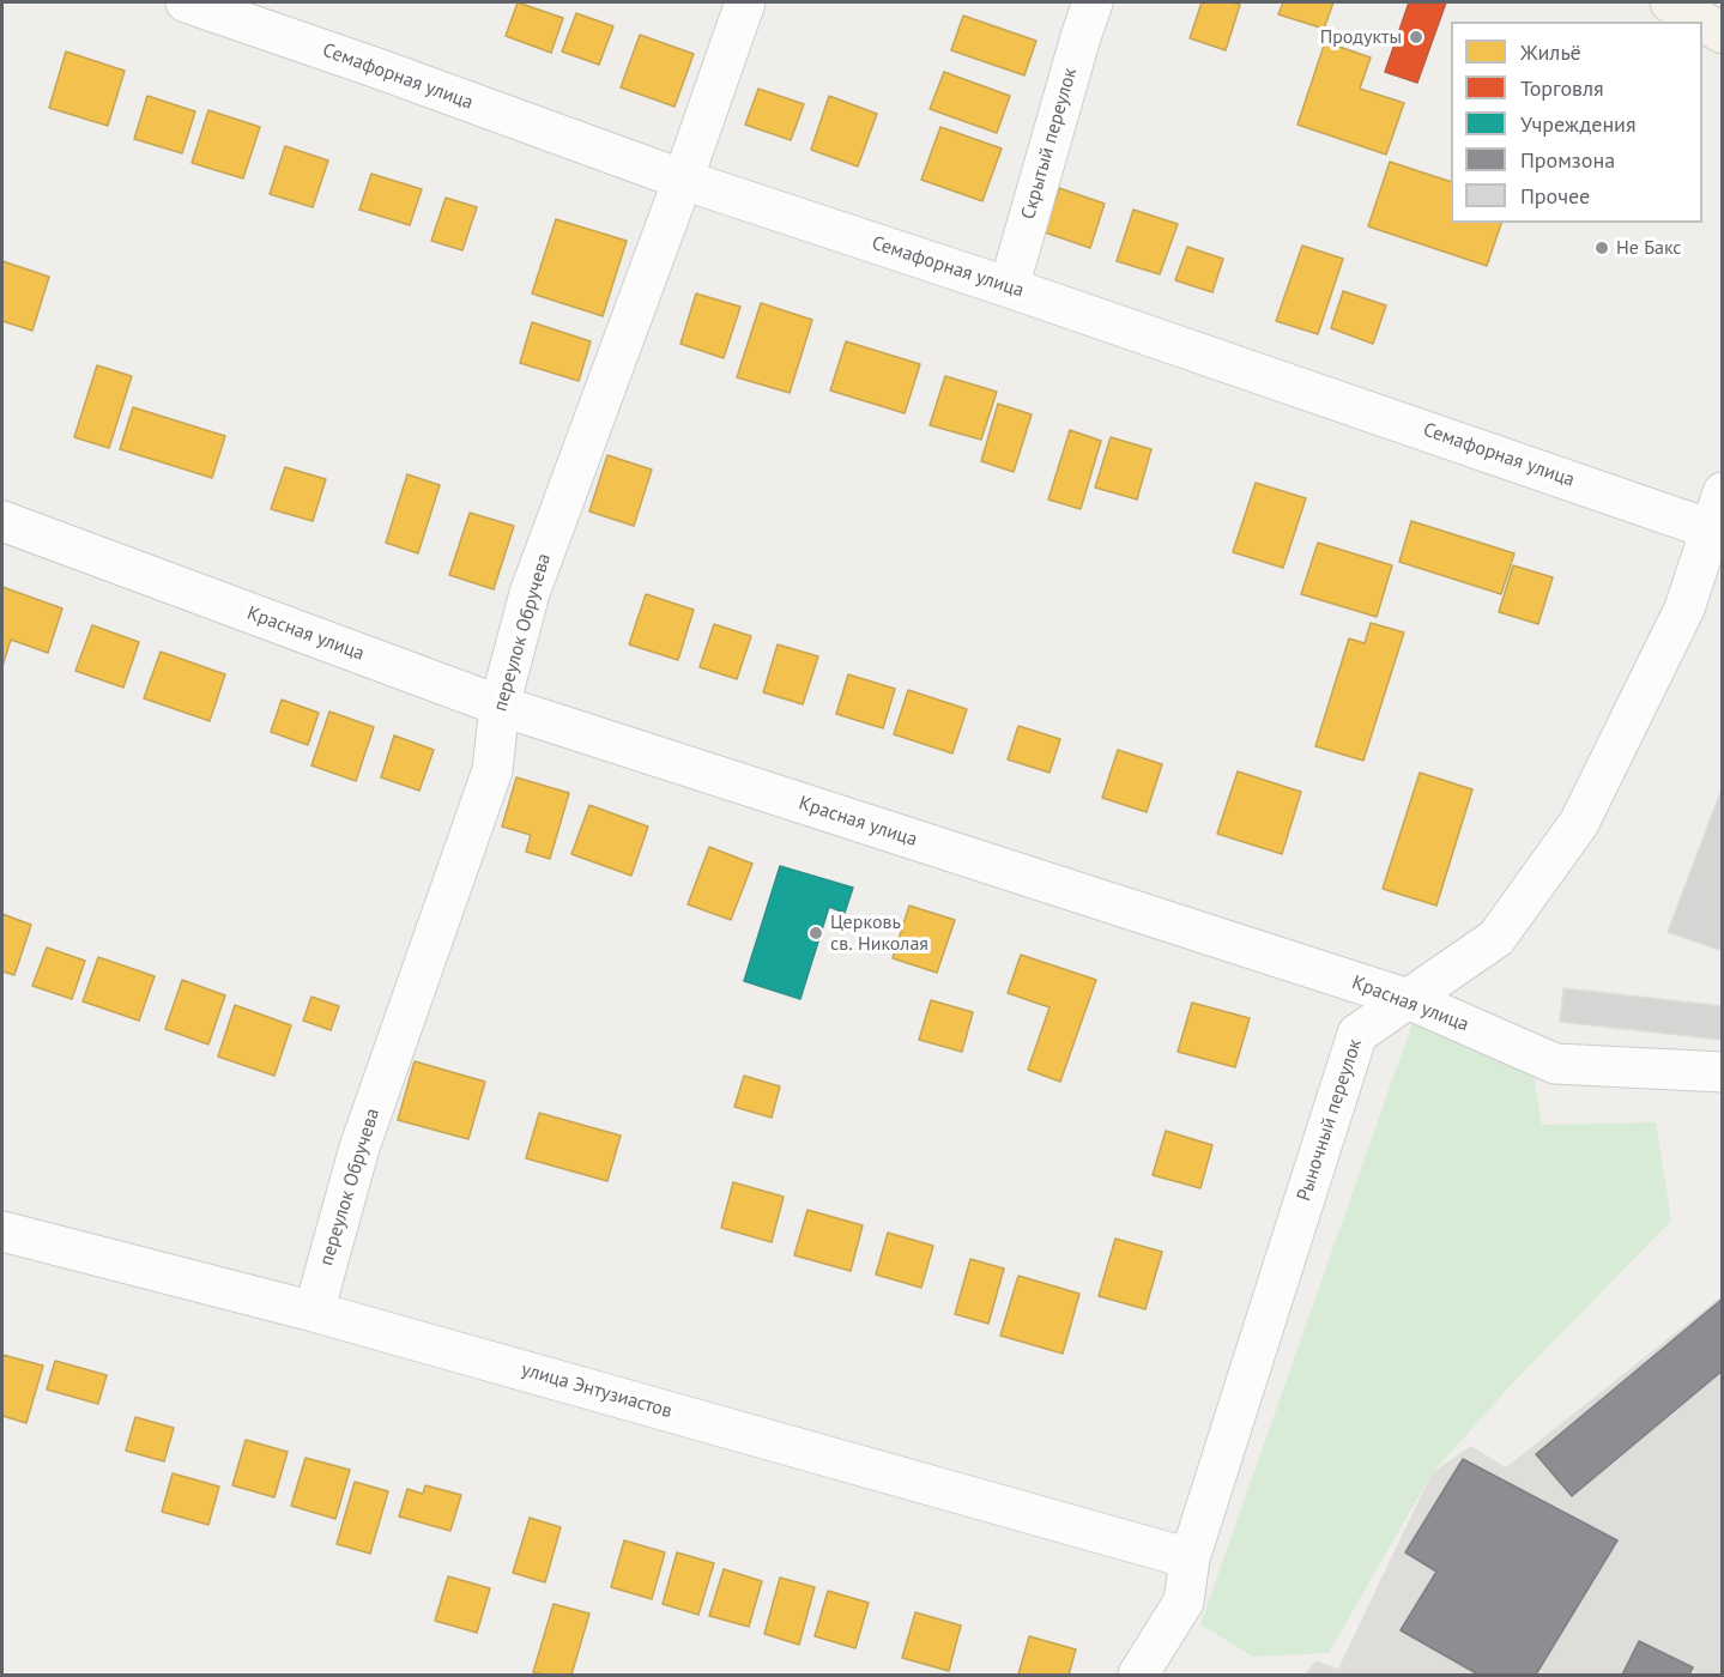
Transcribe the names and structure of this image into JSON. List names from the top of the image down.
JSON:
{
  "streets": {
    "street": [
      "Семафорная улица",
      "Скрытый переулок",
      "переулок Обручева",
      "Красная улица",
      "Рыночный переулок",
      "улица Энтузиастов"
    ]
  },
  "crossings": [
    ["Семафорная улица", "Скрытый переулок"],
    ["Семафорная улица", "переулок Обручева"],
    ["Семафорная улица", "Рыночный переулок"],
    ["переулок Обручева", "Красная улица"],
    ["переулок Обручева", "улица Энтузиастов"],
    ["Красная улица", "Рыночный переулок"],
    ["Рыночный переулок", "улица Энтузиастов"]
  ],
  "places": ["Продукты", "Не Бакс", "Церковь св. Николая"],
  "legend": [
    "Жильё",
    "Торговля",
    "Учреждения",
    "Промзона",
    "Прочее"
  ]
}
